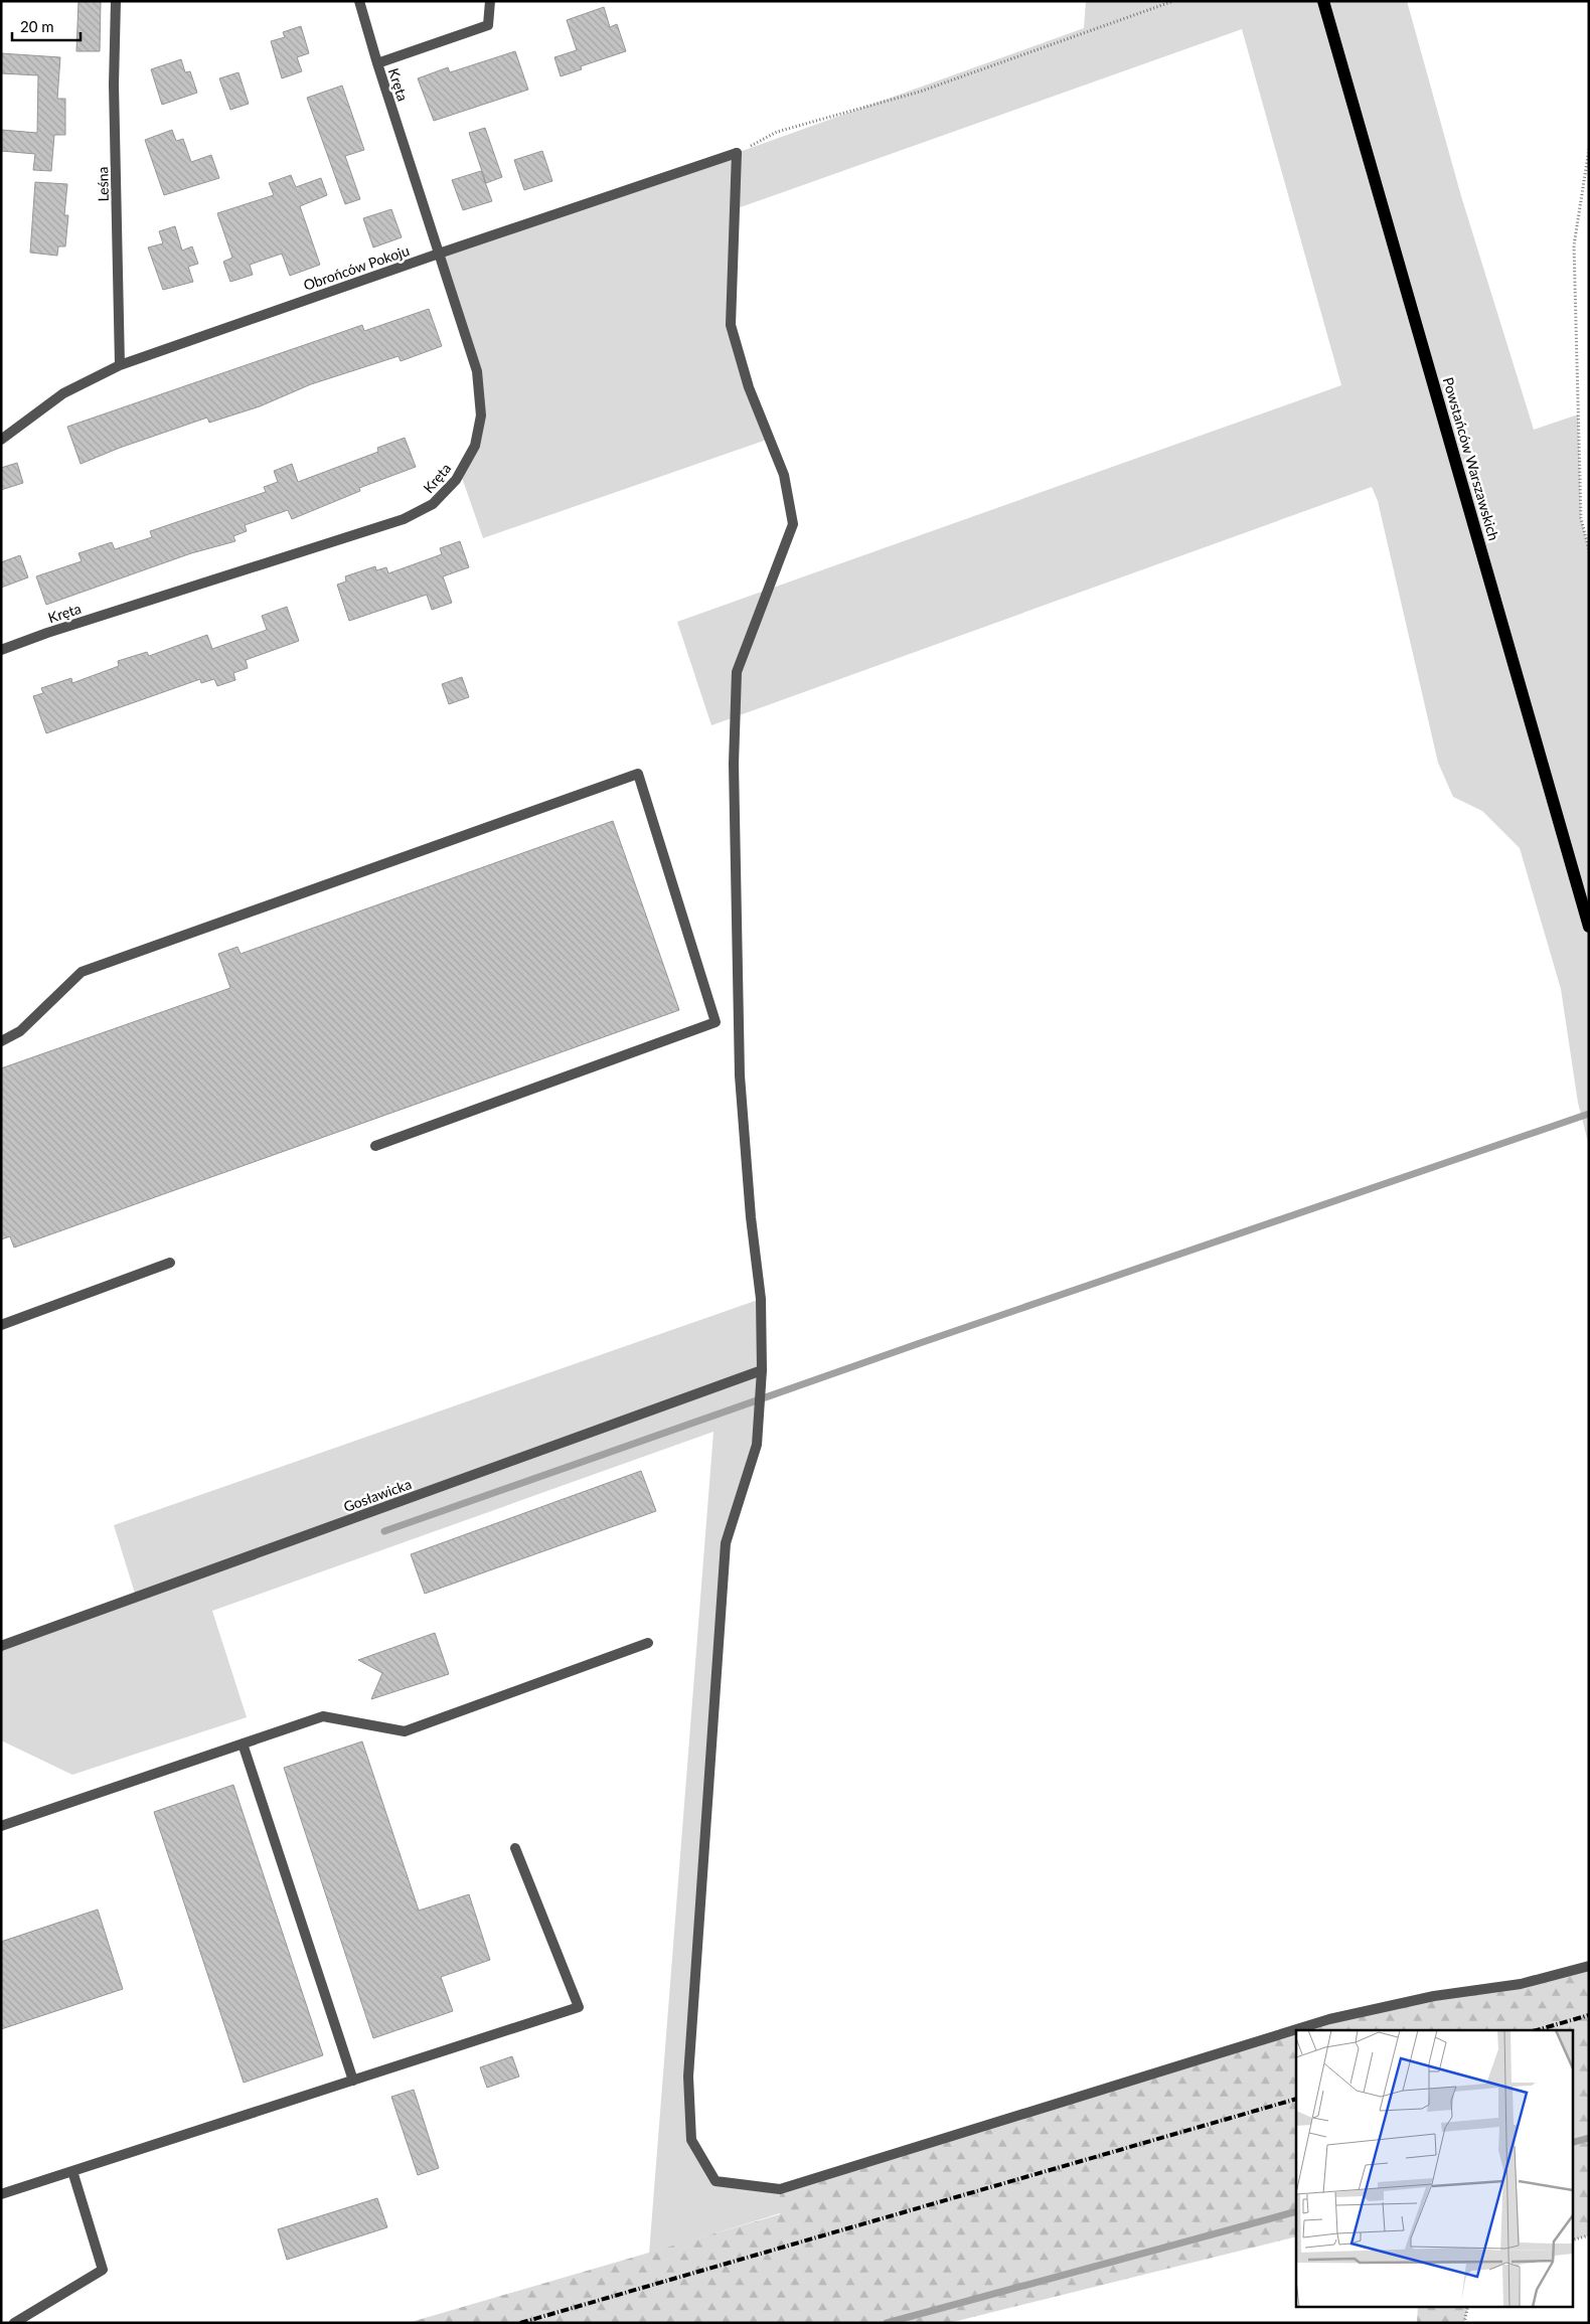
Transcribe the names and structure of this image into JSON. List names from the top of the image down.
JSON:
{
  "streets": {
    "main road": ["Powstańców Warszawskich"],
    "street": [
      "Kręta",
      "Leśna",
      "Obrońców Pokoju",
      "Gosławicka"
    ]
  },
  "crossings": [
    ["Kręta", "Obrońców Pokoju"],
    ["Leśna", "Obrońców Pokoju"]
  ],
  "scale_bar": "20 m"
}
